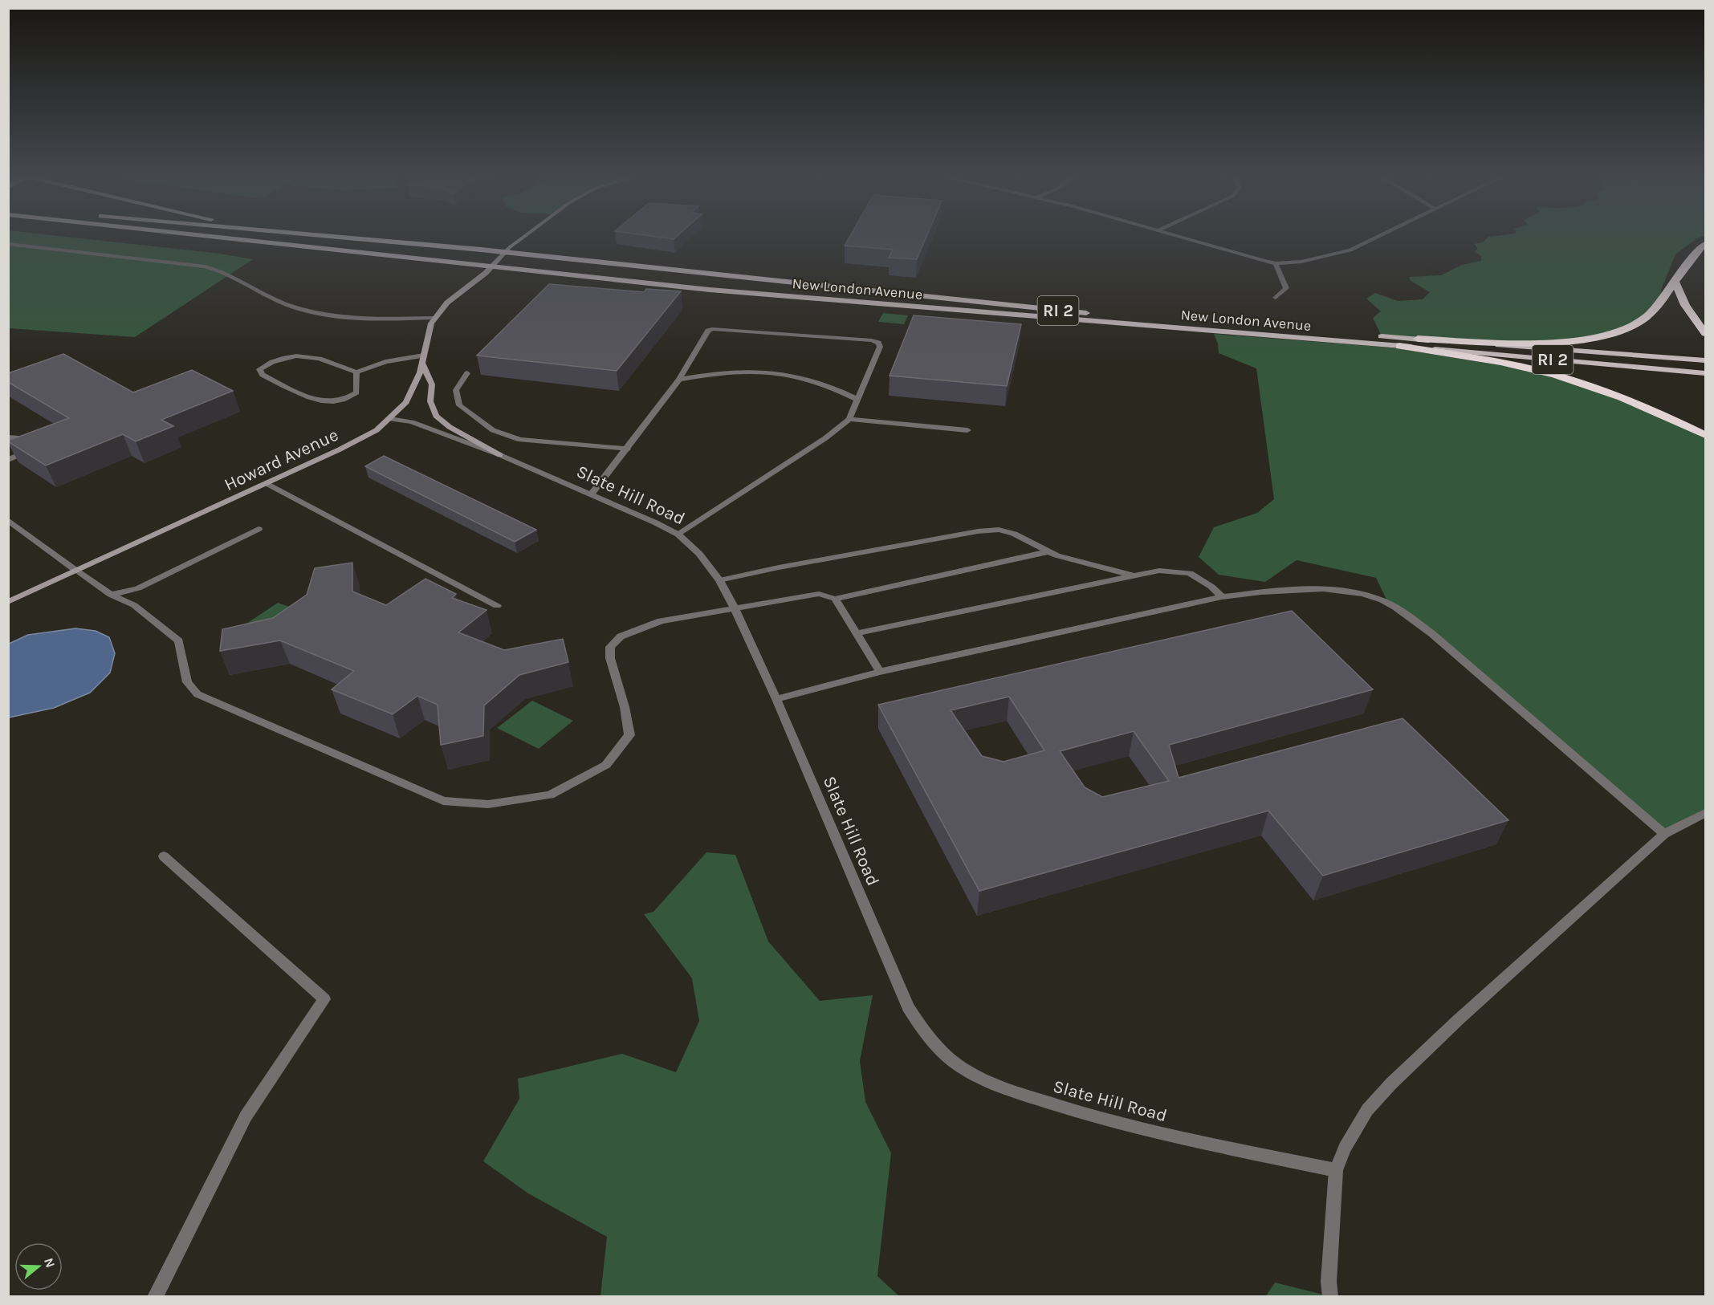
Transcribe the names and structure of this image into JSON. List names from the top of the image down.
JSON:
{
  "streets": {
    "main road": ["New London Avenue", "RI 2"],
    "street": ["Howard Avenue", "Slate Hill Road"]
  },
  "crossings": [
    ["New London Avenue", "Howard Avenue"],
    ["Howard Avenue", "Slate Hill Road"]
  ],
  "north": "right"
}
